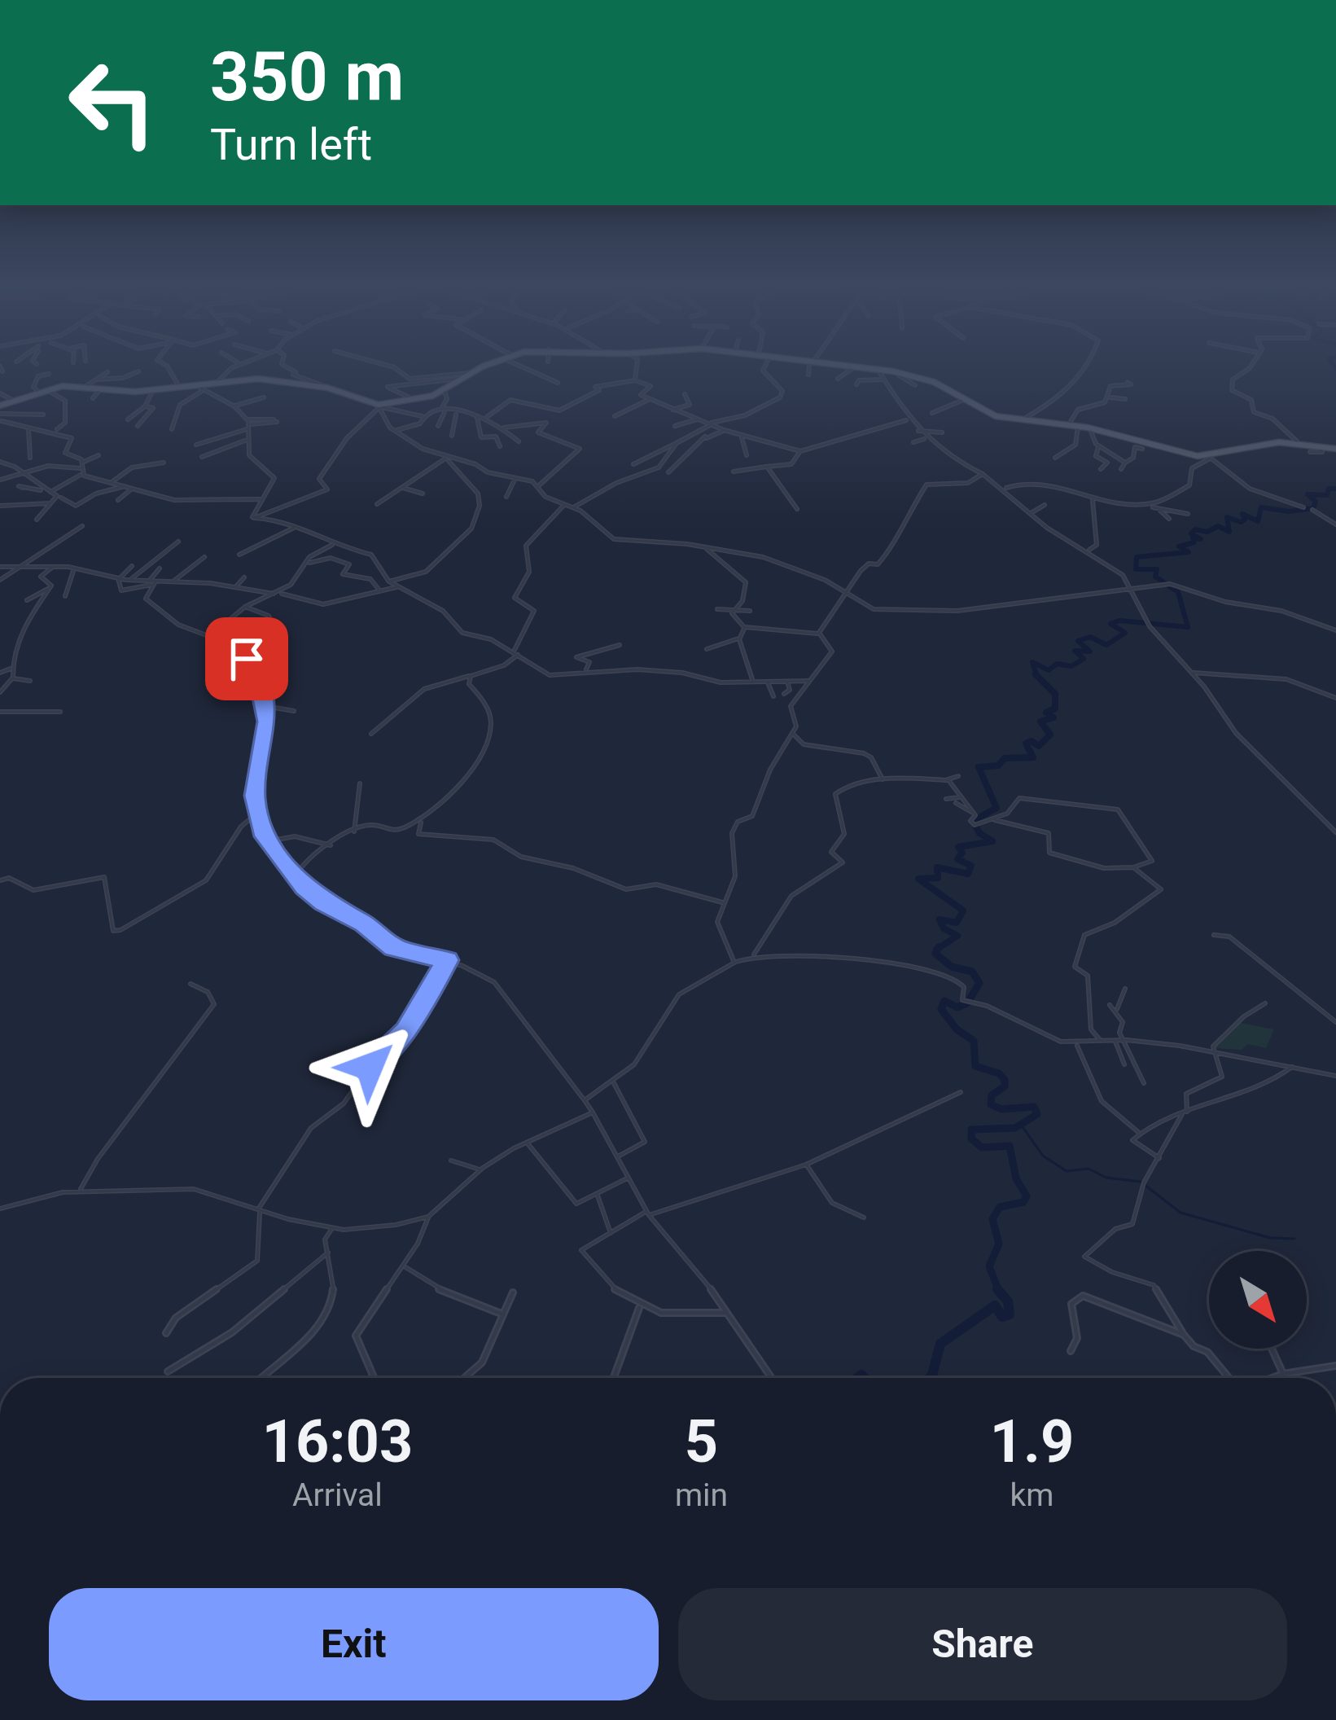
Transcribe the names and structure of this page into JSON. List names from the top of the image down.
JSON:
{
  "north": "bottom right",
  "page": {
    "turn": ["350 m", "Turn left"],
    "eta": [
      "16:03",
      "Arrival",
      "5",
      "min",
      "1.9",
      "km"
    ],
    "buttons": ["Exit", "Share"]
  }
}
